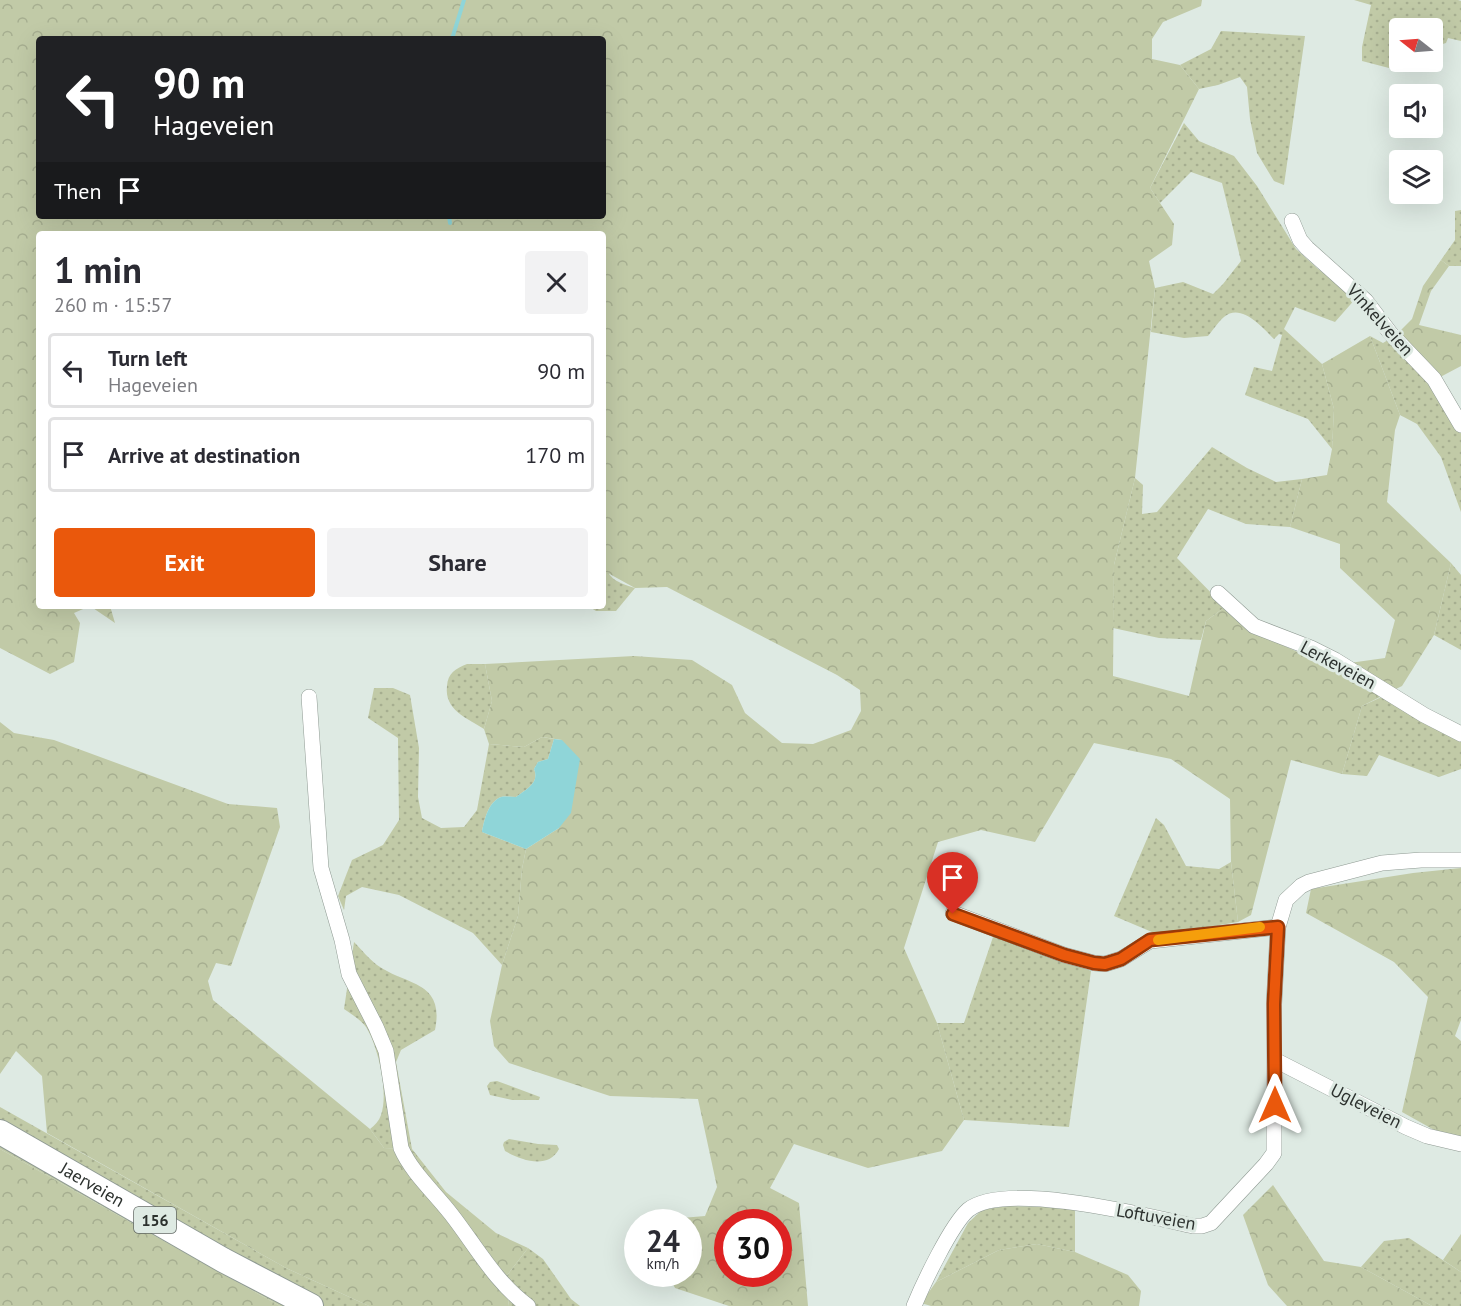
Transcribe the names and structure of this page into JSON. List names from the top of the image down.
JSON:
{
  "streets": {
    "main road": ["Jaerveien", "156"],
    "street": [
      "Vinkelveien",
      "Lerkeveien",
      "Ugleveien",
      "Loftuveien"
    ]
  },
  "crossings": [
    ["Ugleveien", "Loftuveien"]
  ],
  "north": "left",
  "page": {
    "turn": ["90 m", "Hageveien"],
    "then": "Then",
    "heading": ["1 min", "260 m · 15:57"],
    "list": [
      {
        "name": "Turn left",
        "note": "Hageveien",
        "value": "90 m"
      },
      {
        "name": "Arrive at destination",
        "value": "170 m"
      }
    ],
    "buttons": ["Exit", "Share"],
    "speed": "24 km/h",
    "limit": "30"
  }
}
